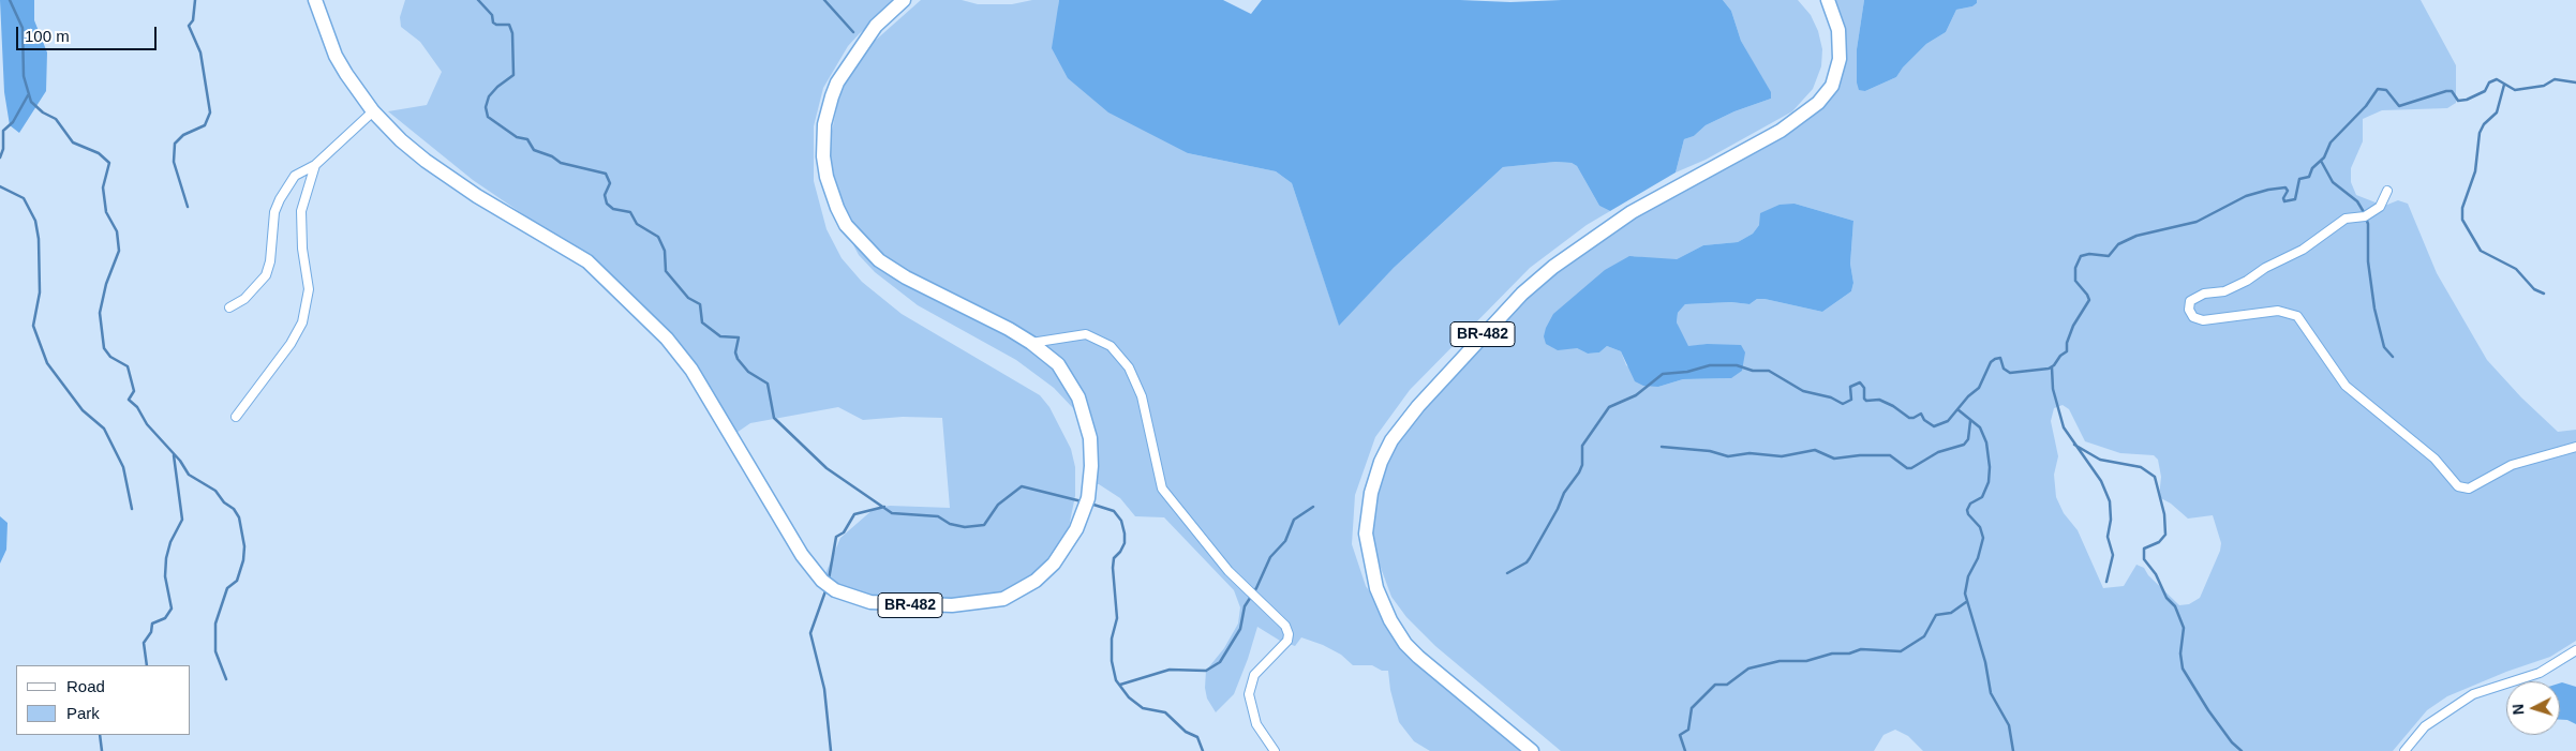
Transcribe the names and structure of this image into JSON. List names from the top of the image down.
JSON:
{
  "streets": {
    "highway": ["BR-482"]
  },
  "legend": ["Road", "Park"],
  "scale_bar": "100 m",
  "north": "left"
}
